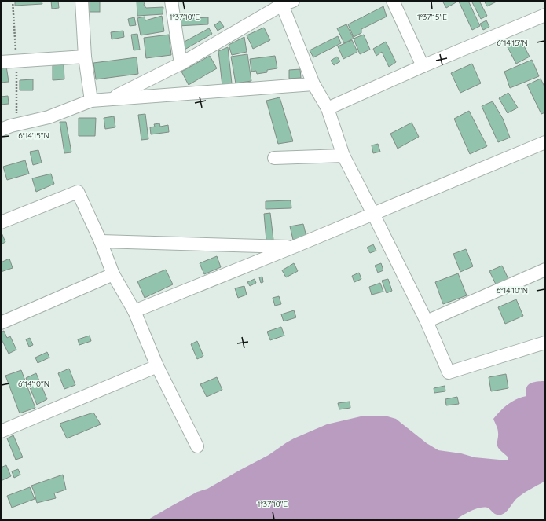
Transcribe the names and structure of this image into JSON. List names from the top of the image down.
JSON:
{
  "coordinates": [
    "1°37'10\"E",
    "1°37'15\"E",
    "6°14'15\"N",
    "6°14'10\"N"
  ]
}
